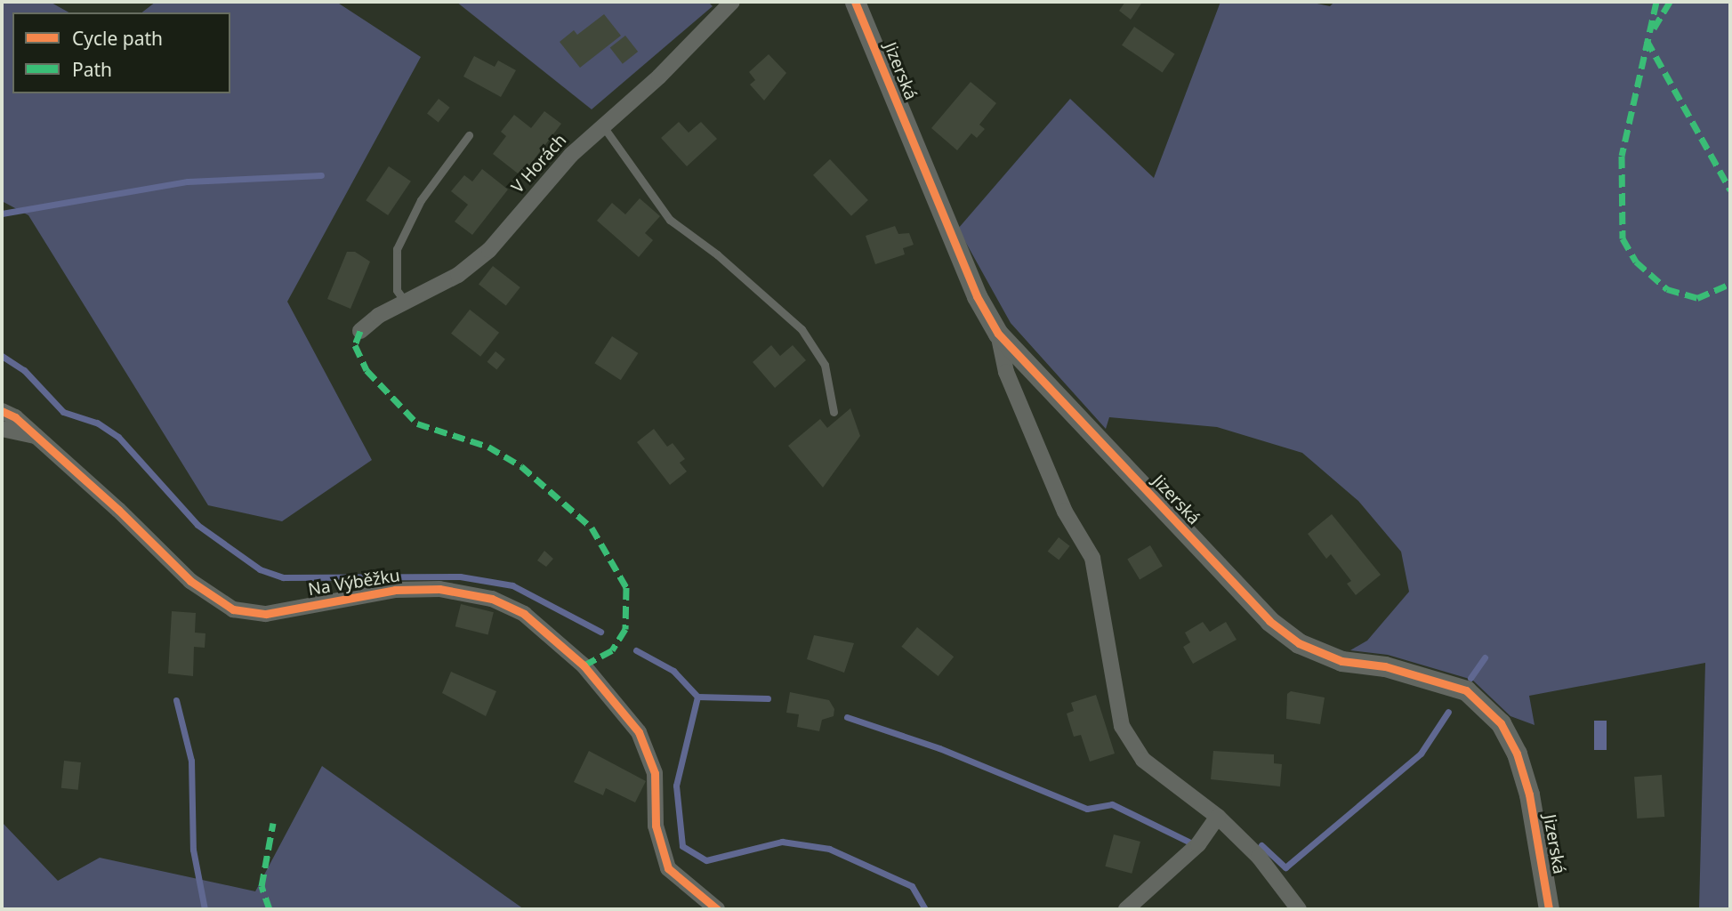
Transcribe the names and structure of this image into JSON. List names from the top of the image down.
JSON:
{
  "streets": {
    "street": ["Jizerská", "V Horách", "Na Výběžku"]
  },
  "legend": ["Cycle path", "Path"]
}
